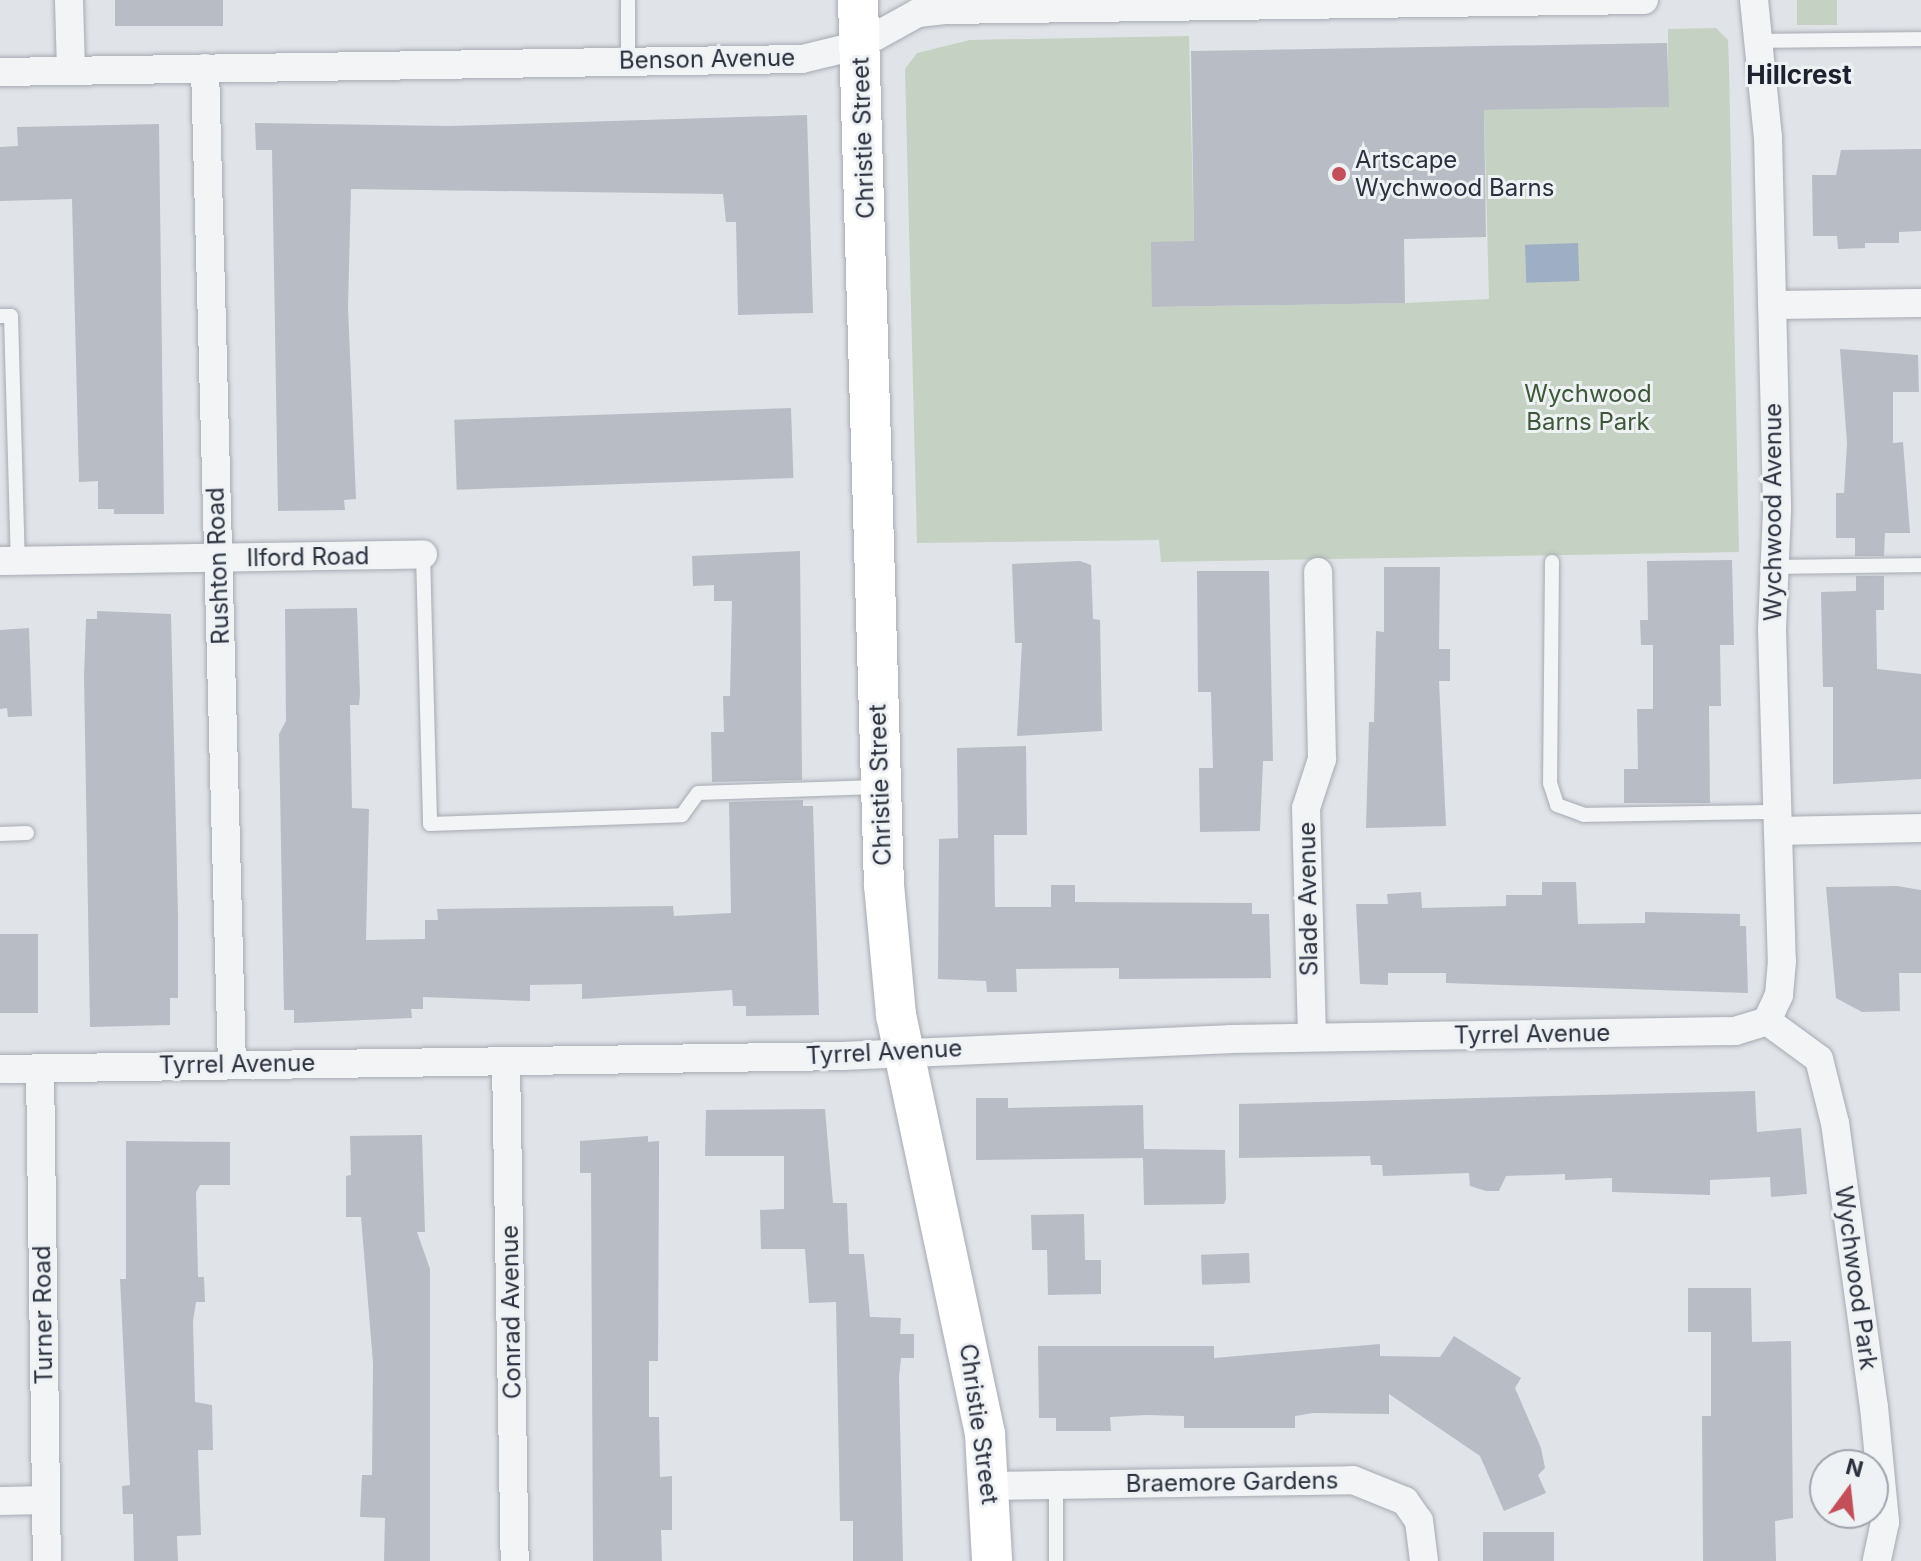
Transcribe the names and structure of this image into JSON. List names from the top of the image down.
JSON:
{
  "streets": {
    "street": [
      "Benson Avenue",
      "Christie Street",
      "Wychwood Avenue",
      "Ilford Road",
      "Rushton Road",
      "Slade Avenue",
      "Tyrrel Avenue",
      "Wychwood Park",
      "Conrad Avenue",
      "Turner Road",
      "Braemore Gardens"
    ]
  },
  "crossings": [
    ["Benson Avenue", "Christie Street"],
    ["Benson Avenue", "Rushton Road"],
    ["Christie Street", "Tyrrel Avenue"],
    ["Christie Street", "Braemore Gardens"],
    ["Wychwood Avenue", "Tyrrel Avenue"],
    ["Wychwood Avenue", "Wychwood Park"],
    ["Ilford Road", "Rushton Road"],
    ["Rushton Road", "Tyrrel Avenue"],
    ["Slade Avenue", "Tyrrel Avenue"],
    ["Tyrrel Avenue", "Wychwood Park"],
    ["Tyrrel Avenue", "Conrad Avenue"],
    ["Tyrrel Avenue", "Turner Road"]
  ],
  "districts": ["Hillcrest"],
  "parks": ["Wychwood Barns Park"],
  "places": ["Artscape Wychwood Barns"],
  "north": "top"
}
